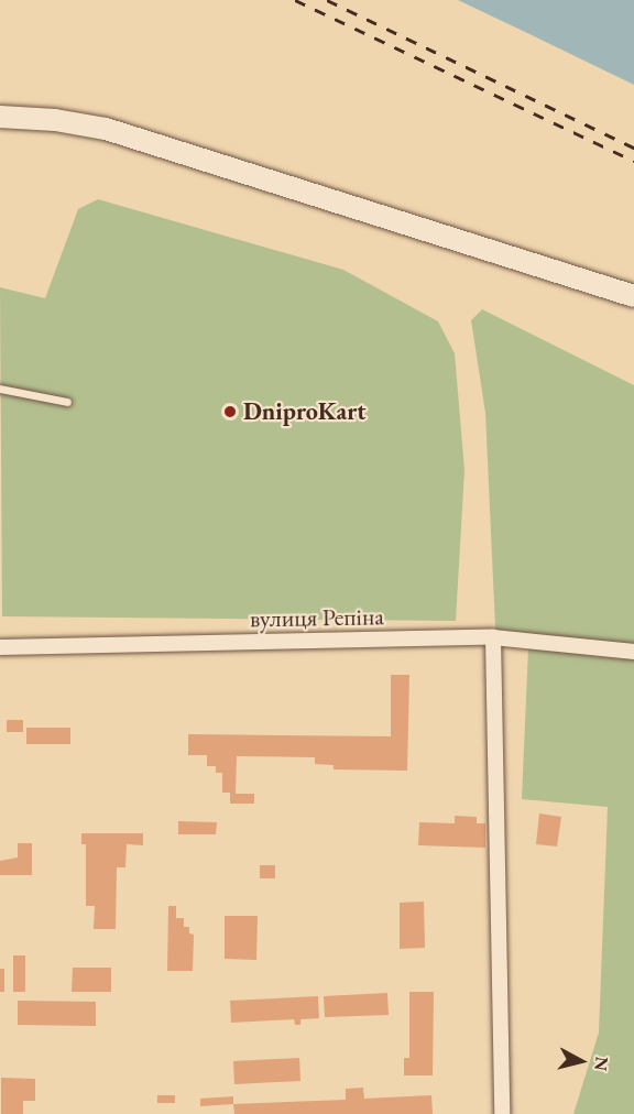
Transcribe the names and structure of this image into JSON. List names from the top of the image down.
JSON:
{
  "streets": {
    "street": ["вулиця Репіна"]
  },
  "places": ["DniproKart"],
  "north": "right"
}
